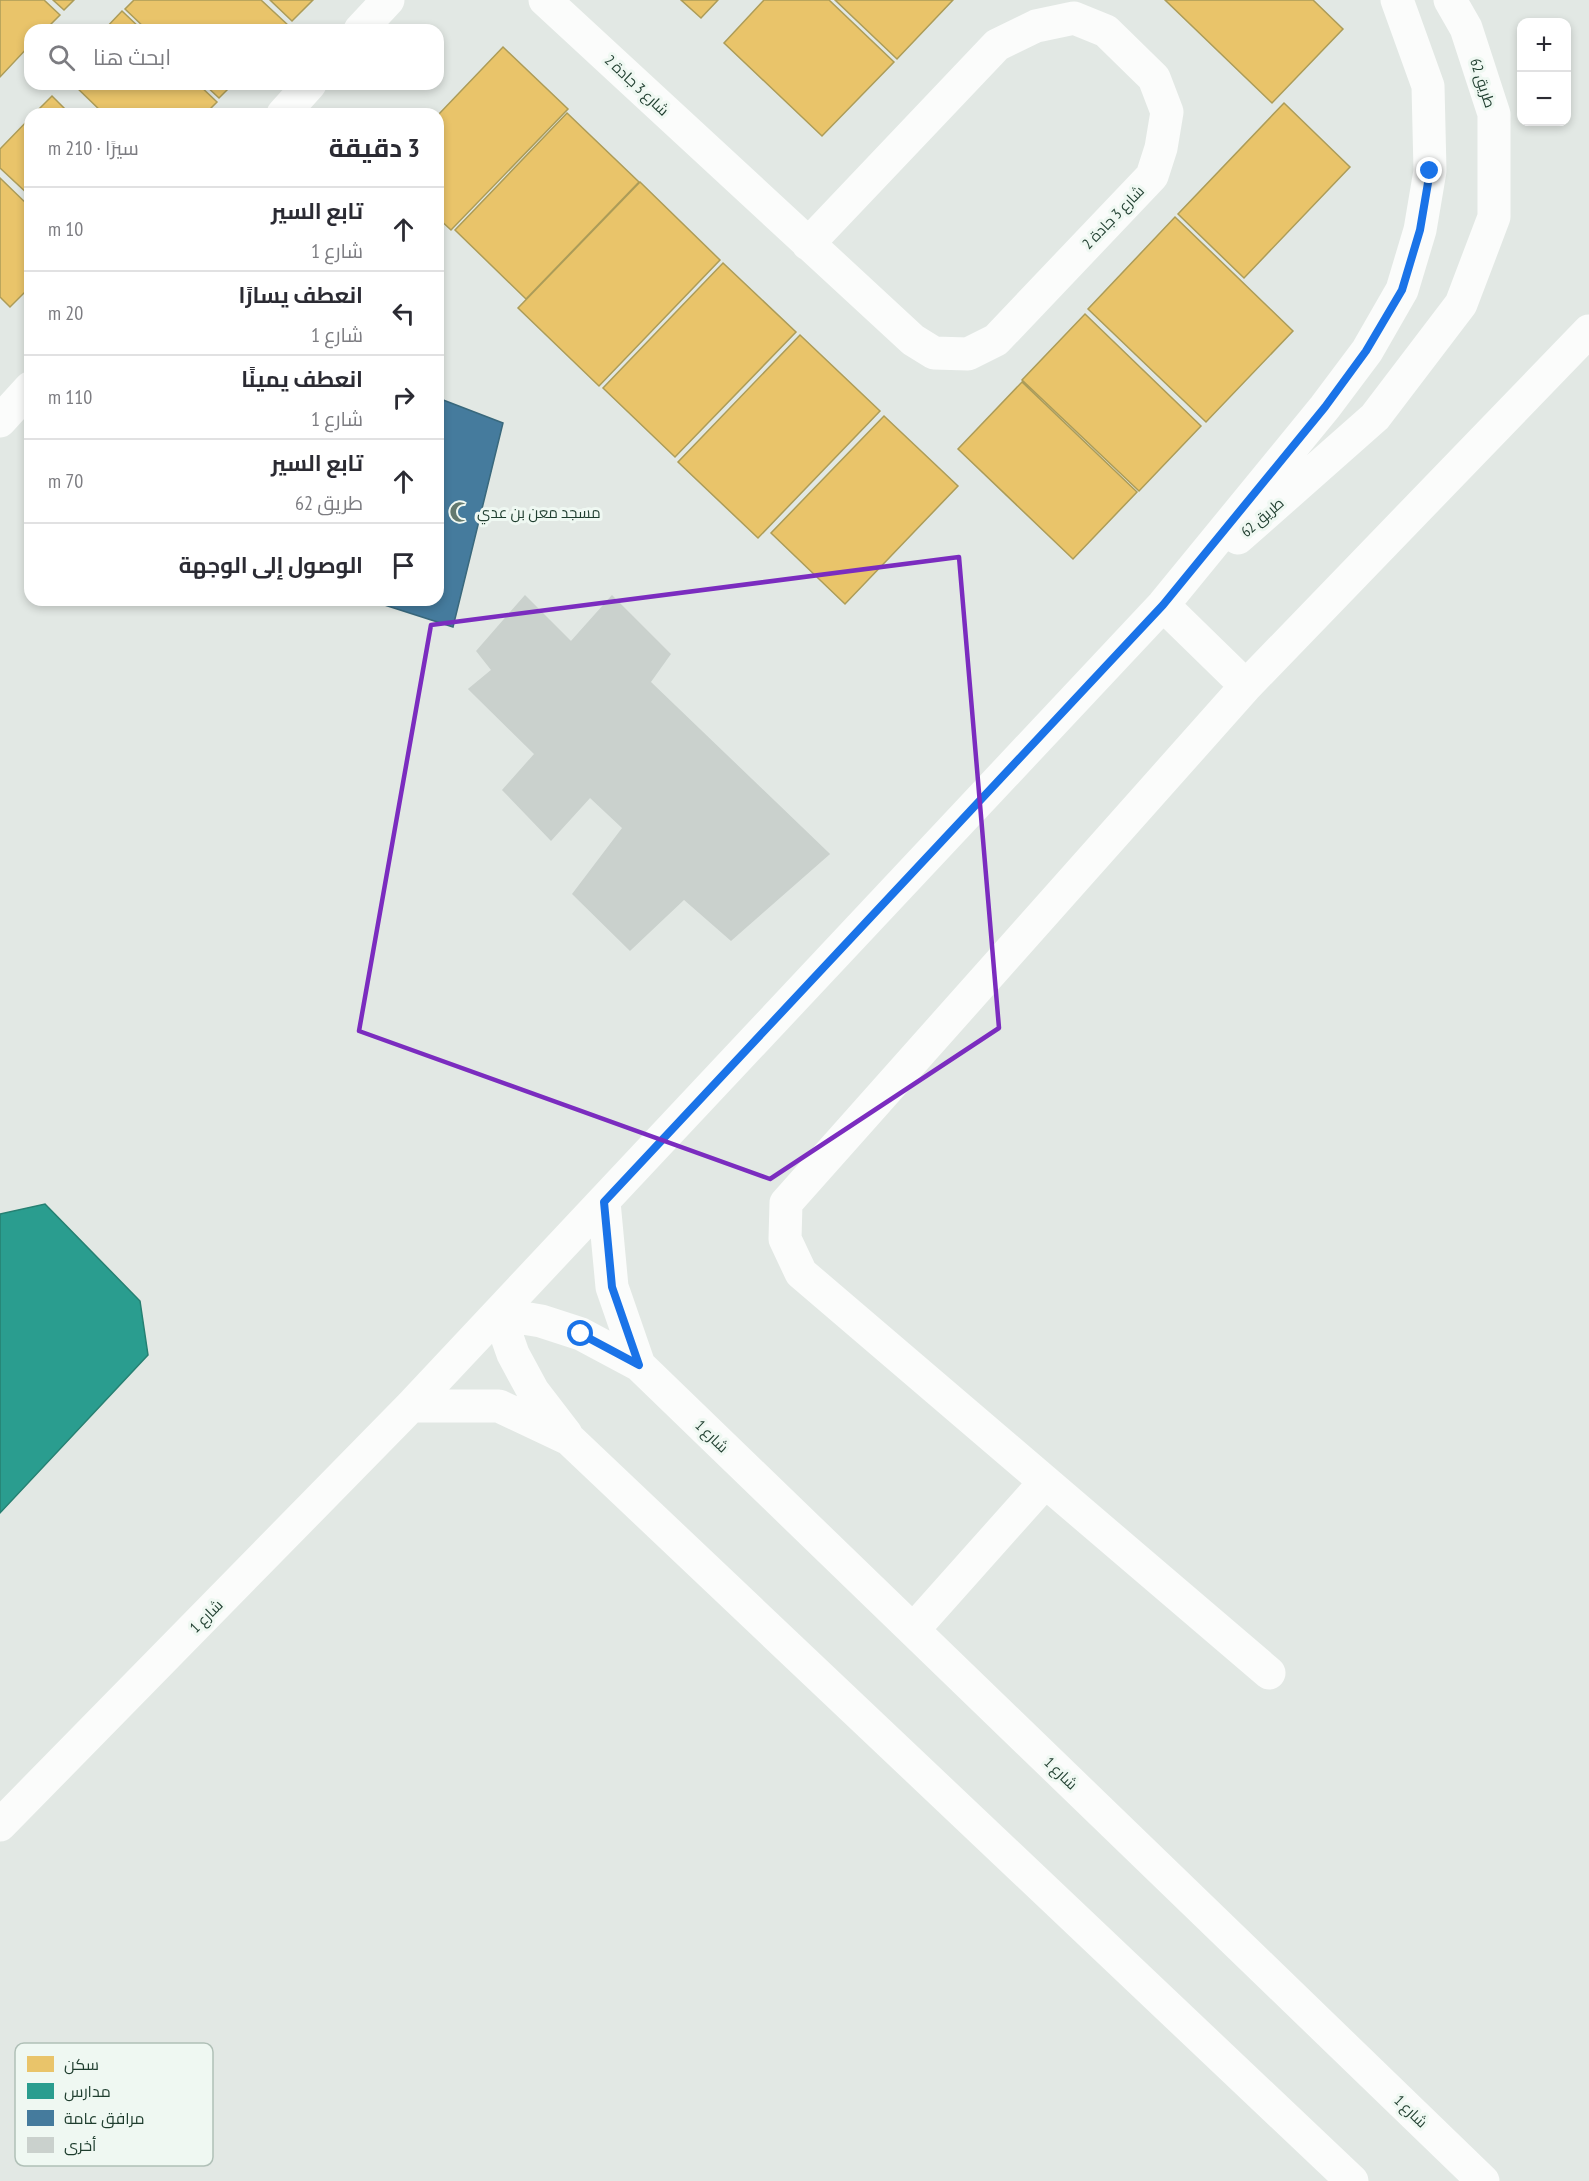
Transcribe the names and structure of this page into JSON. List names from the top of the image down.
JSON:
{
  "streets": {
    "street": ["طريق 62", "شارع 3 جادة 2", "شارع 1"]
  },
  "crossings": [
    ["طريق 62", "شارع 1"]
  ],
  "places": {
    "mosque": ["مسجد معن بن عدي"]
  },
  "legend": [
    "سكن",
    "مدارس",
    "مرافق عامة",
    "أخرى"
  ],
  "page": {
    "map_buttons": ["+", "−"],
    "search": "ابحث هنا",
    "heading": ["3 دقيقة", "سيرًا · 210 m"],
    "list": [
      ["تابع السير", "شارع 1", "10 m"],
      ["انعطف يسارًا", "شارع 1", "20 m"],
      ["انعطف يمينًا", "شارع 1", "110 m"],
      ["تابع السير", "طريق 62", "70 m"],
      "الوصول إلى الوجهة"
    ]
  }
}
